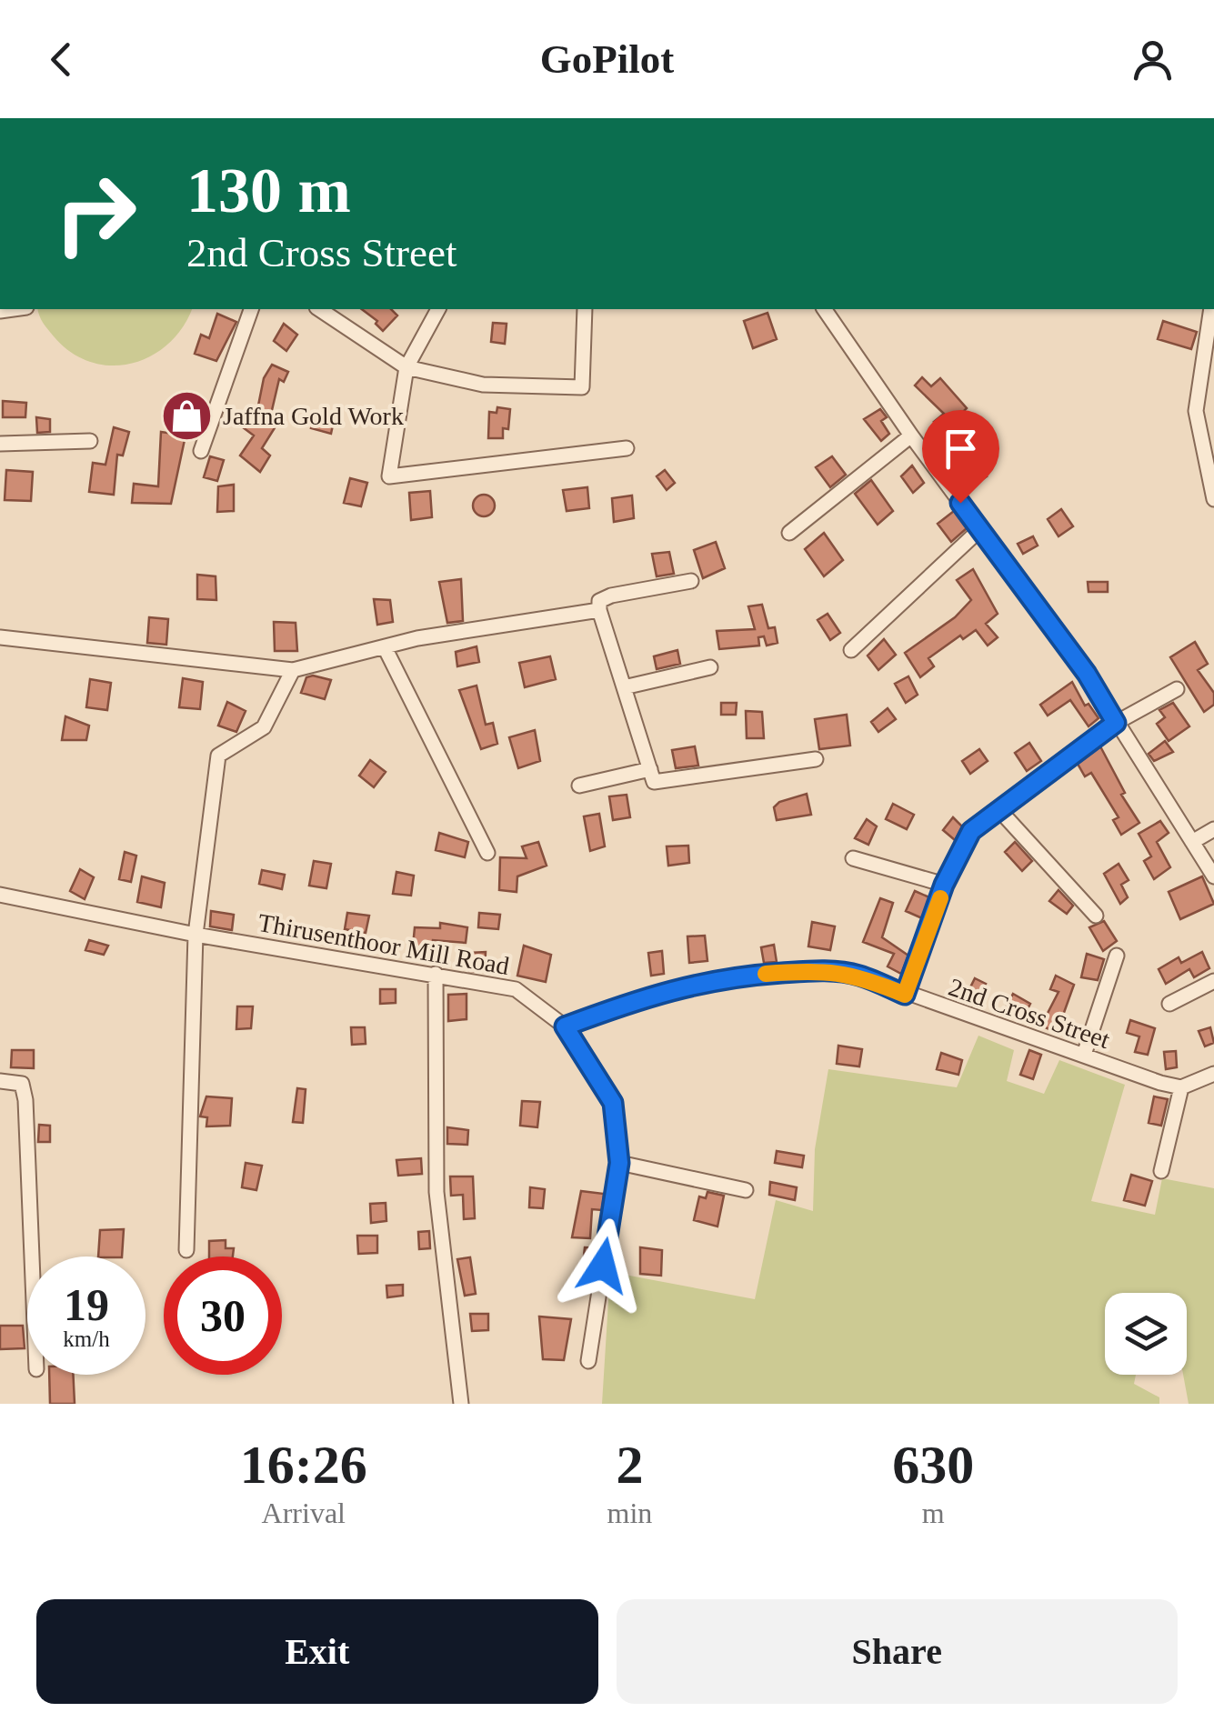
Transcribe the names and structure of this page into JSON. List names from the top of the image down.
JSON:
{
  "streets": {
    "street": ["Thirusenthoor Mill Road", "2nd Cross Street"]
  },
  "crossings": [
    ["Thirusenthoor Mill Road", "2nd Cross Street"]
  ],
  "places": {
    "shop": ["Jaffna Gold Work"]
  },
  "page": {
    "header": "GoPilot",
    "turn": ["130 m", "2nd Cross Street"],
    "speed": "19 km/h",
    "limit": "30",
    "eta": [
      "16:26",
      "Arrival",
      "2",
      "min",
      "630",
      "m"
    ],
    "buttons": ["Exit", "Share"]
  }
}
